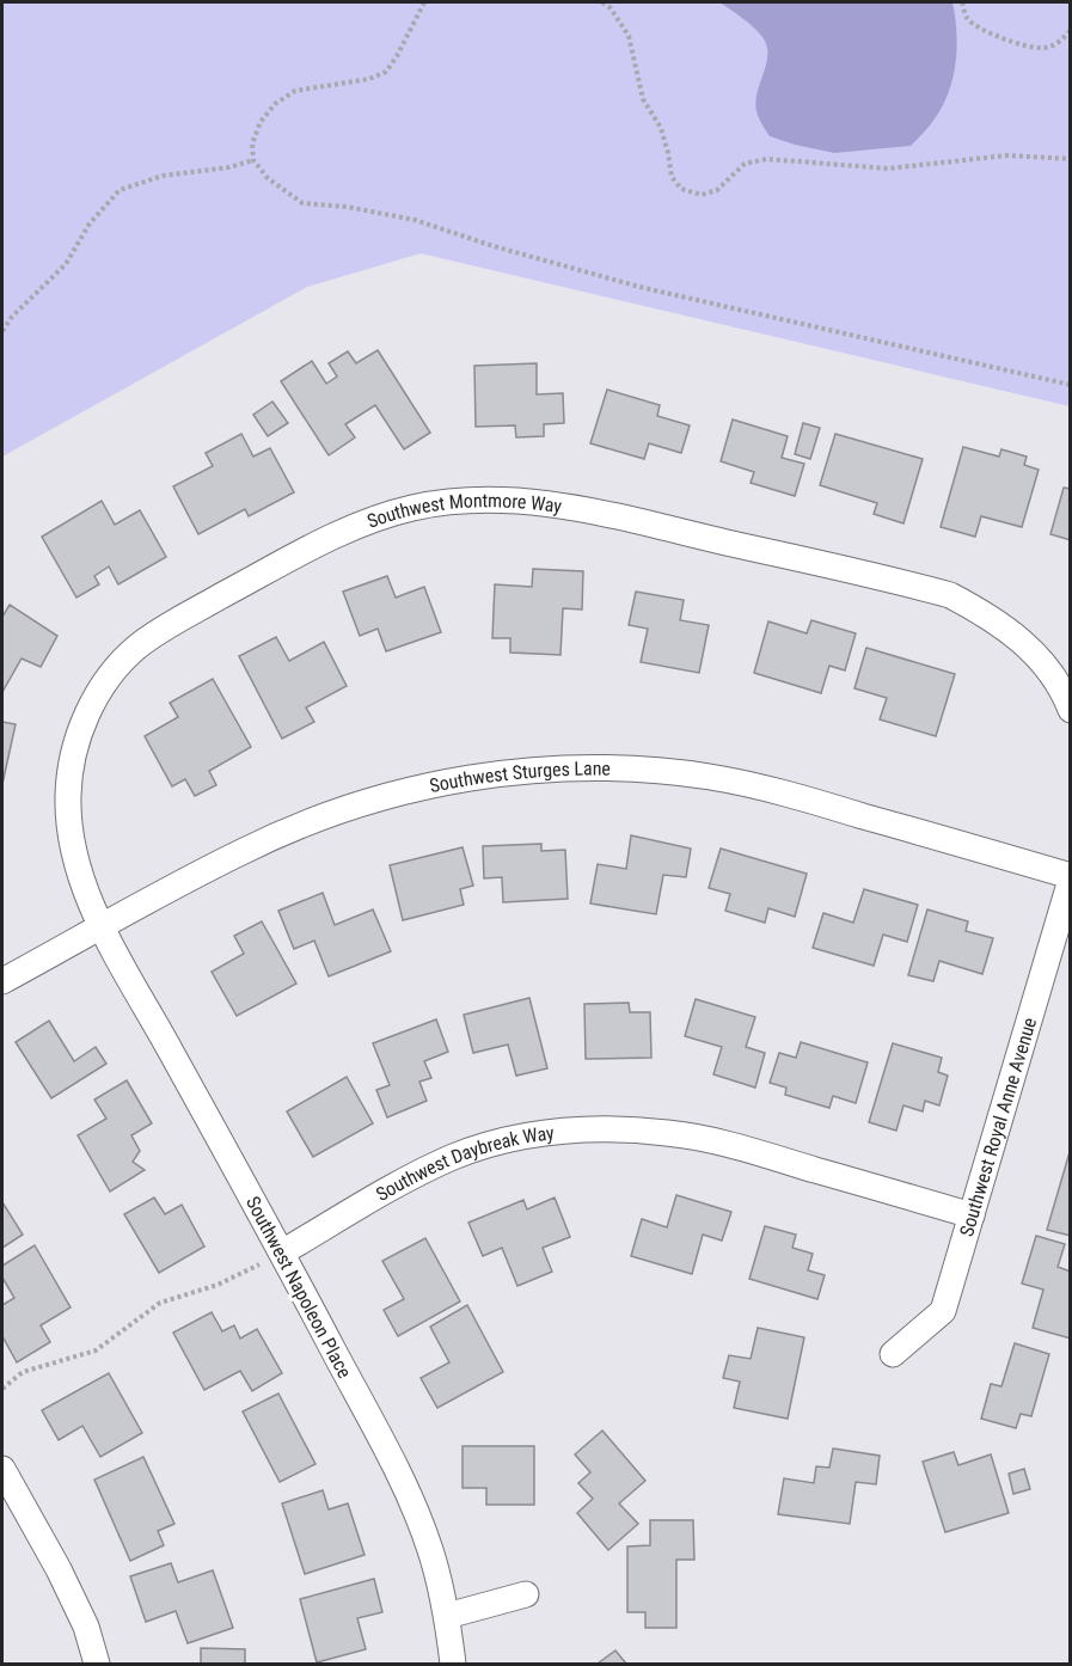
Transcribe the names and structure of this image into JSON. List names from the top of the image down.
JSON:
{
  "streets": {
    "street": [
      "Southwest Montmore Way",
      "Southwest Sturges Lane",
      "Southwest Royal Anne Avenue",
      "Southwest Daybreak Way",
      "Southwest Napoleon Place"
    ]
  },
  "crossings": [
    ["Southwest Montmore Way", "Southwest Sturges Lane"],
    ["Southwest Montmore Way", "Southwest Napoleon Place"],
    ["Southwest Sturges Lane", "Southwest Royal Anne Avenue"],
    ["Southwest Sturges Lane", "Southwest Napoleon Place"],
    ["Southwest Royal Anne Avenue", "Southwest Daybreak Way"],
    ["Southwest Daybreak Way", "Southwest Napoleon Place"]
  ]
}
